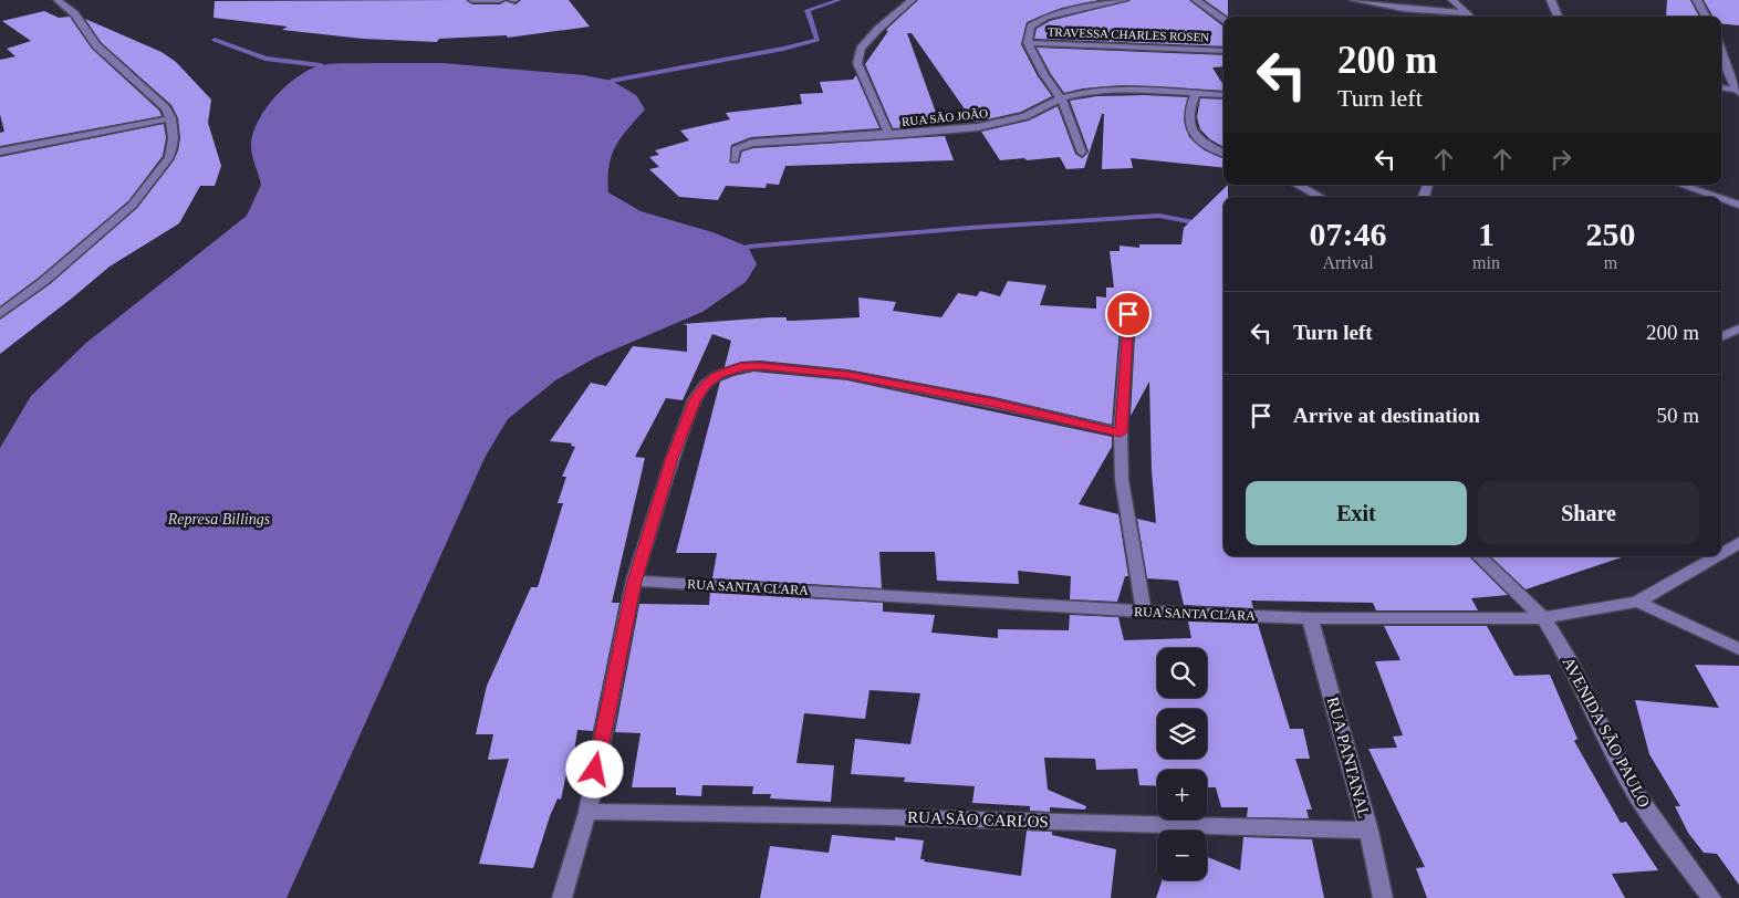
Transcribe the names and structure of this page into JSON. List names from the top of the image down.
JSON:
{
  "streets": {
    "street": [
      "TRAVESSA CHARLES ROSEN",
      "RUA SÃO JOÃO",
      "RUA SANTA CLARA",
      "AVENIDA SÃO PAULO",
      "RUA PANTANAL",
      "RUA SÃO CARLOS"
    ]
  },
  "crossings": [
    ["RUA SANTA CLARA", "AVENIDA SÃO PAULO"],
    ["RUA SANTA CLARA", "RUA PANTANAL"],
    ["RUA PANTANAL", "RUA SÃO CARLOS"]
  ],
  "water": ["Represa Billings"],
  "page": {
    "turn": ["200 m", "Turn left"],
    "eta": [
      "07:46",
      "Arrival",
      "1",
      "min",
      "250",
      "m"
    ],
    "list": [
      {
        "name": "Turn left",
        "value": "200 m"
      },
      {
        "name": "Arrive at destination",
        "value": "50 m"
      }
    ],
    "buttons": ["Exit", "Share"],
    "map_buttons": ["+", "−"]
  }
}
